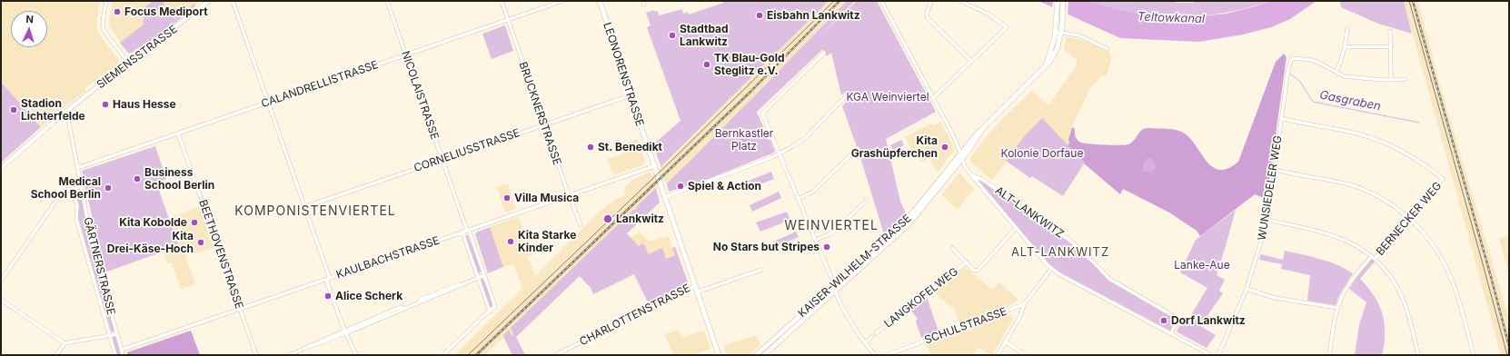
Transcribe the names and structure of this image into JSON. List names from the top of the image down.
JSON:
{
  "streets": {
    "main road": ["LEONORENSTRASSE", "KAISER-WILHELM-STRASSE"],
    "street": [
      "SIEMENSSTRASSE",
      "CALANDRELLISTRASSE",
      "NICOLAISTRASSE",
      "BRUCKNERSTRASSE",
      "CORNELIUSSTRASSE",
      "WUNSIEDELER WEG",
      "ALT-LANKWITZ",
      "BERNECKER WEG",
      "BEETHOVENSTRASSE",
      "KAULBACHSTRASSE",
      "GÄRTNERSTRASSE",
      "LANGKOFELWEG",
      "CHARLOTTENSTRASSE",
      "SCHULSTRASSE"
    ]
  },
  "crossings": [
    ["SIEMENSSTRASSE", "GÄRTNERSTRASSE"],
    ["LEONORENSTRASSE", "CORNELIUSSTRASSE"],
    ["LEONORENSTRASSE", "KAULBACHSTRASSE"],
    ["LEONORENSTRASSE", "CHARLOTTENSTRASSE"],
    ["CALANDRELLISTRASSE", "NICOLAISTRASSE"],
    ["CALANDRELLISTRASSE", "BRUCKNERSTRASSE"],
    ["CALANDRELLISTRASSE", "BEETHOVENSTRASSE"],
    ["CALANDRELLISTRASSE", "GÄRTNERSTRASSE"],
    ["NICOLAISTRASSE", "CORNELIUSSTRASSE"],
    ["NICOLAISTRASSE", "KAULBACHSTRASSE"],
    ["BRUCKNERSTRASSE", "CORNELIUSSTRASSE"],
    ["BRUCKNERSTRASSE", "KAULBACHSTRASSE"],
    ["WUNSIEDELER WEG", "BERNECKER WEG"],
    ["ALT-LANKWITZ", "KAISER-WILHELM-STRASSE"],
    ["ALT-LANKWITZ", "LANGKOFELWEG"],
    ["BEETHOVENSTRASSE", "KAULBACHSTRASSE"],
    ["KAULBACHSTRASSE", "GÄRTNERSTRASSE"]
  ],
  "districts": ["KOMPONISTENVIERTEL", "WEINVIERTEL", "ALT-LANKWITZ"],
  "water": ["Teltowkanal", "Gasgraben"],
  "parks": [
    "KGA Weinviertel",
    "Bernkastler Platz",
    "Kolonie Dorfaue",
    "Lanke-Aue"
  ],
  "places": [
    "Focus Mediport",
    "Eisbahn Lankwitz",
    "Stadtbad Lankwitz",
    "TK Blau-Gold Steglitz e.V.",
    "Haus Hesse",
    "Stadion Lichterfelde",
    "St. Benedikt",
    "Kita Grashüpferchen",
    "Business School Berlin",
    "Spiel & Action",
    "Medical School Berlin",
    "Villa Musica",
    "Lankwitz",
    "Kita Kobolde",
    "Kita Starke Kinder",
    "Kita Drei-Käse-Hoch",
    "No Stars but Stripes",
    "Alice Scherk",
    "Dorf Lankwitz"
  ],
  "north": "top"
}
